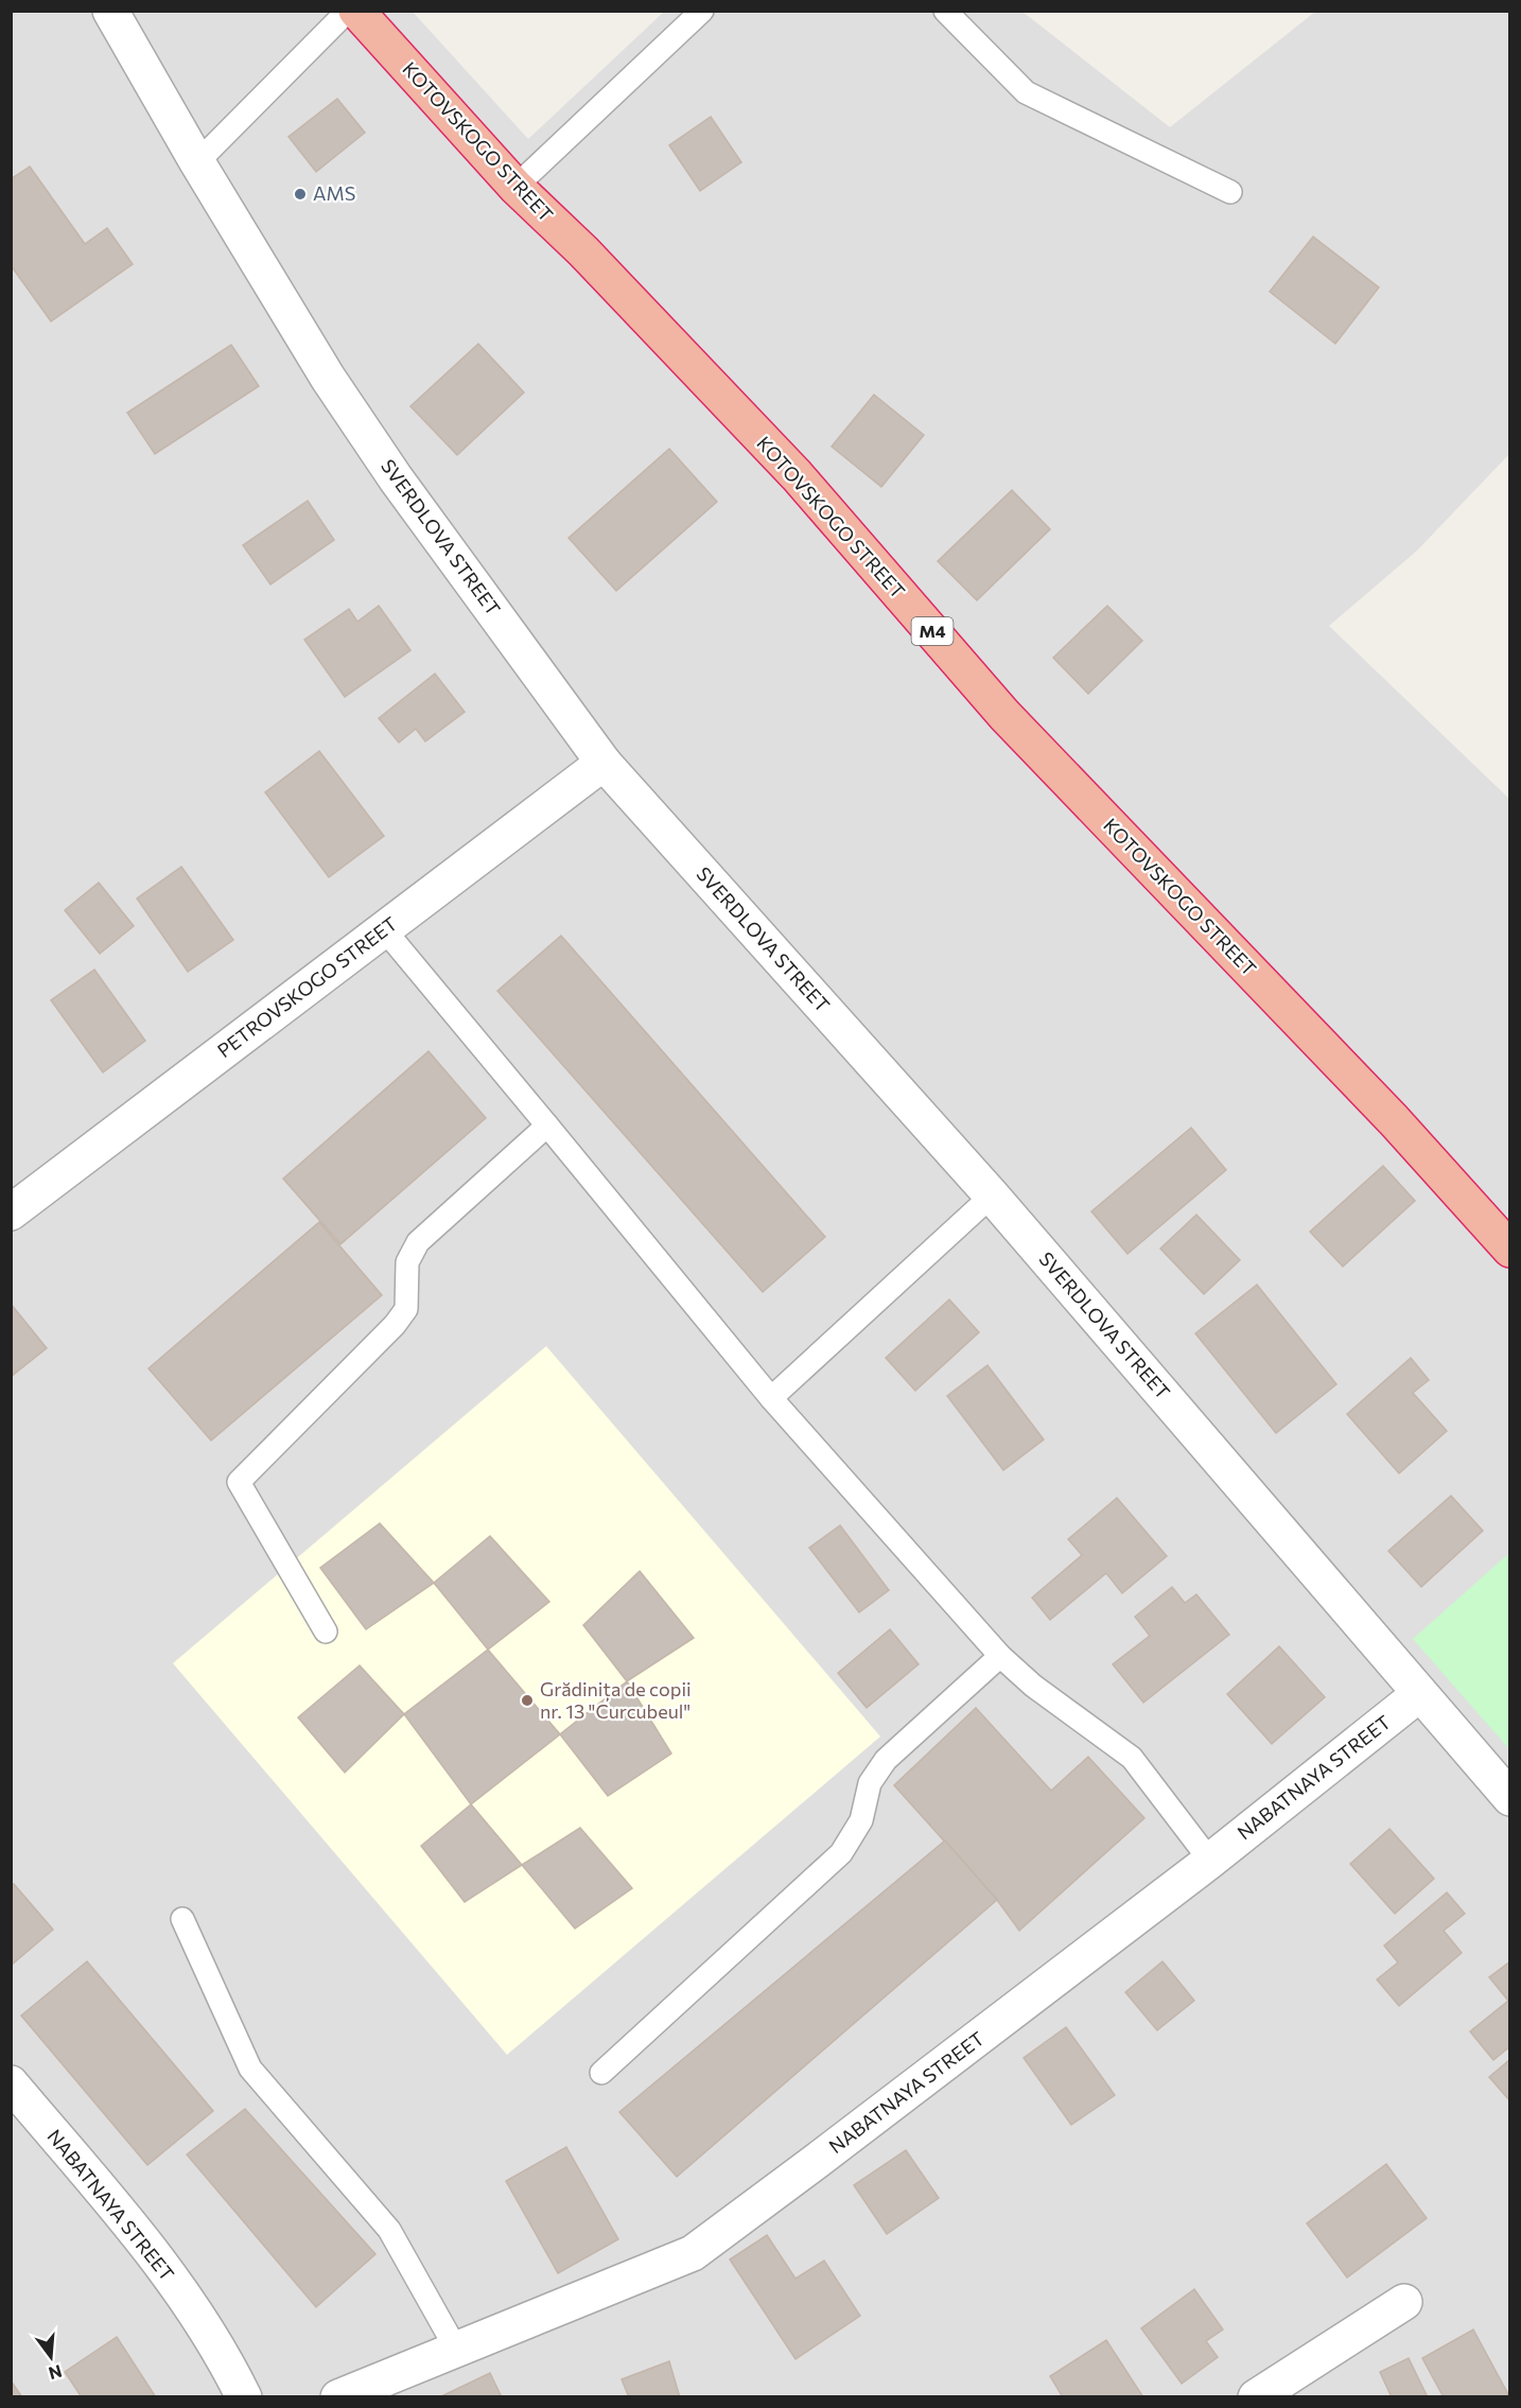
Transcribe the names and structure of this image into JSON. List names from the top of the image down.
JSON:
{
  "streets": {
    "highway": ["KOTOVSKOGO STREET", "M4"],
    "street": ["SVERDLOVA STREET", "PETROVSKOGO STREET", "NABATNAYA STREET"]
  },
  "crossings": [
    ["SVERDLOVA STREET", "PETROVSKOGO STREET"],
    ["SVERDLOVA STREET", "NABATNAYA STREET"]
  ],
  "places": ["AMS", "Grădinița de copii nr. 13 \"Curcubeul\""],
  "north": "bottom"
}
